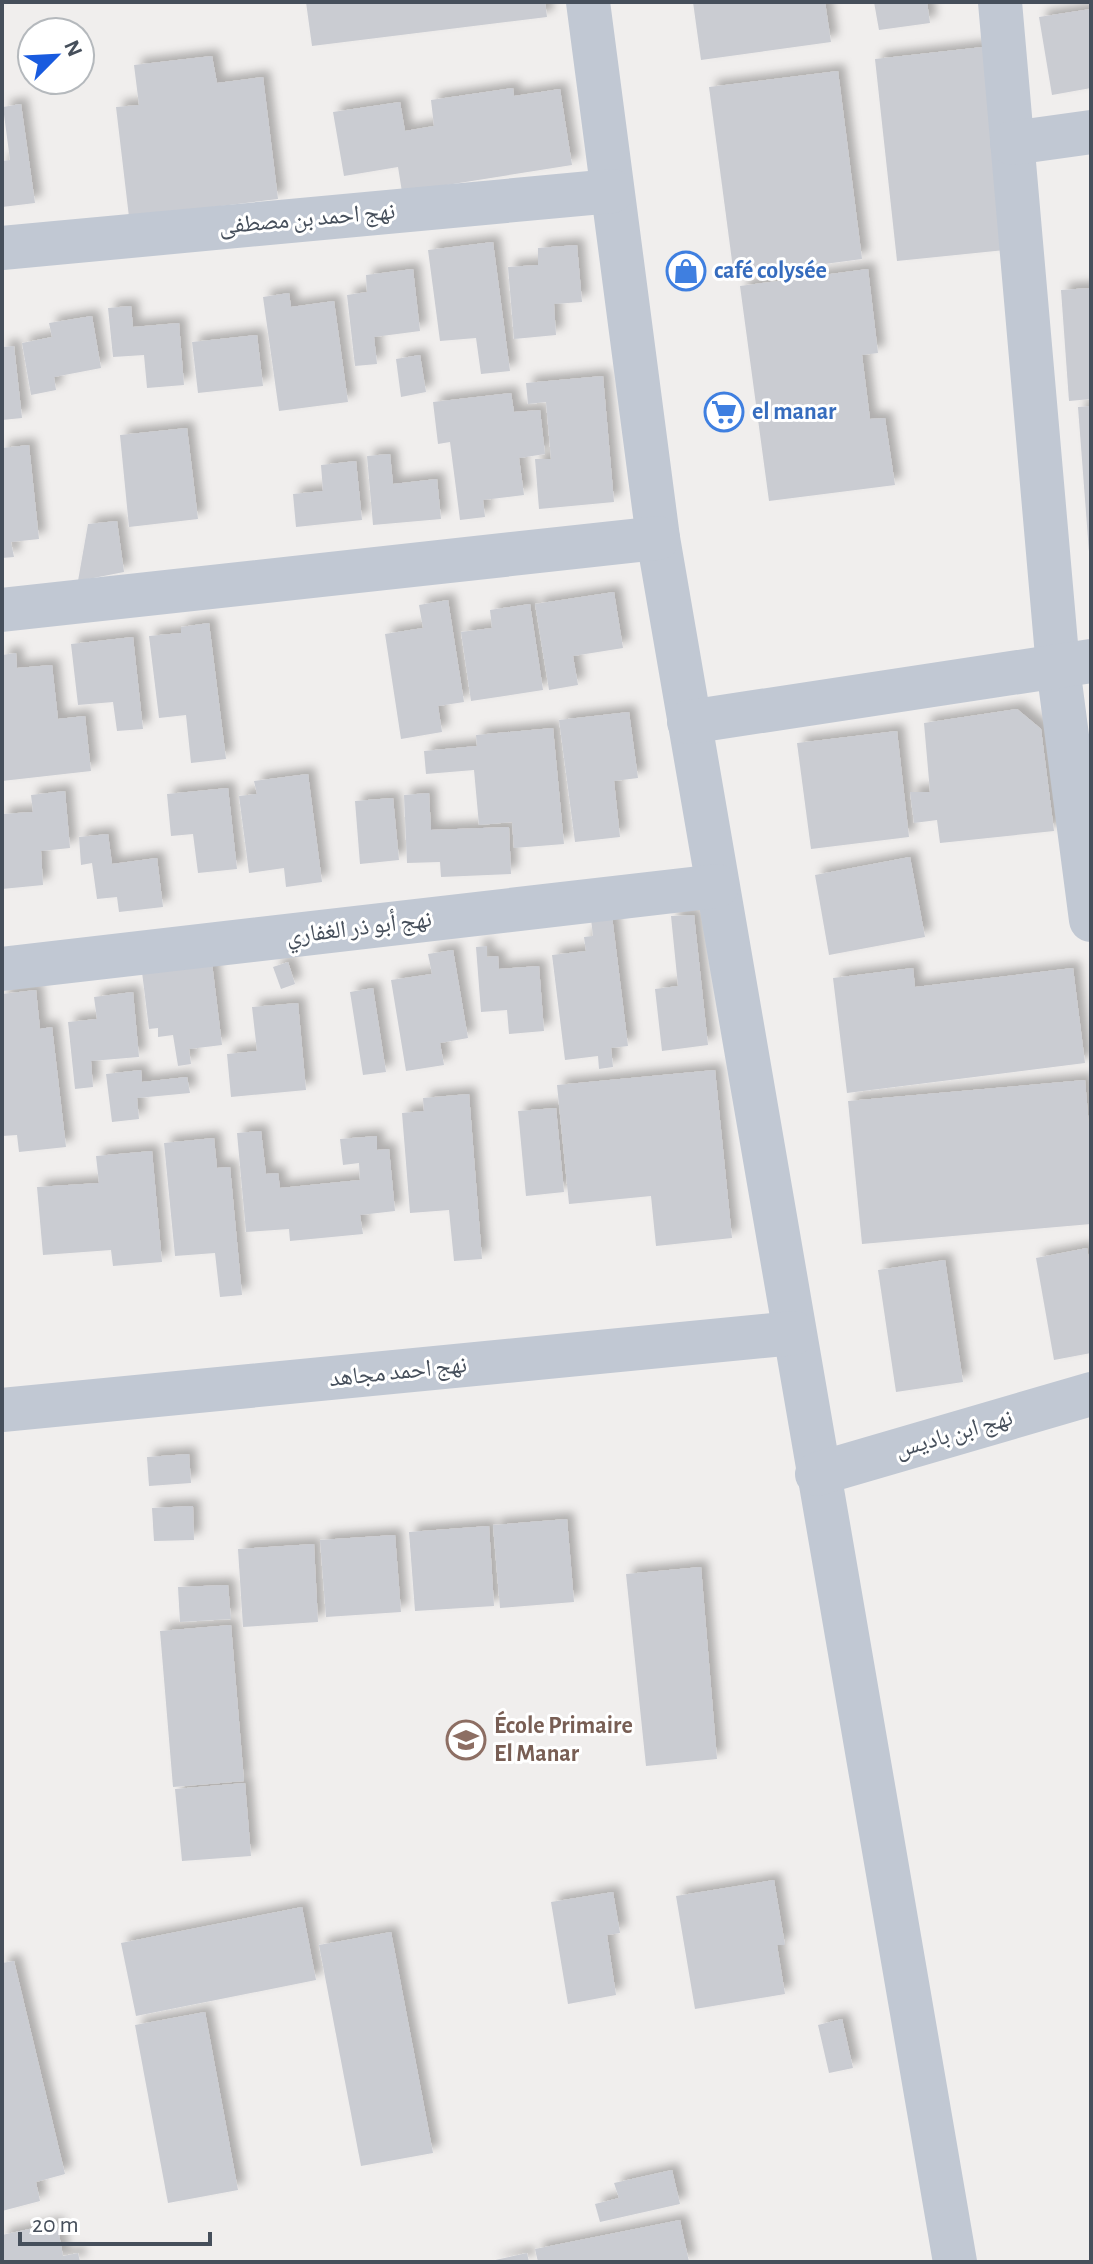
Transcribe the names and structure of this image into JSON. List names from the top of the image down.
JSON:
{
  "streets": {
    "street": [
      "نهج احمد بن مصطفى",
      "نهج أبو ذر الغفاري",
      "نهج احمد مجاهد",
      "نهج ابن باديس"
    ]
  },
  "places": {
    "shop": ["café colysée"],
    "supermarket": ["el manar"],
    "school or university": ["École Primaire El Manar"]
  },
  "scale_bar": "20 m",
  "north": "top right"
}
